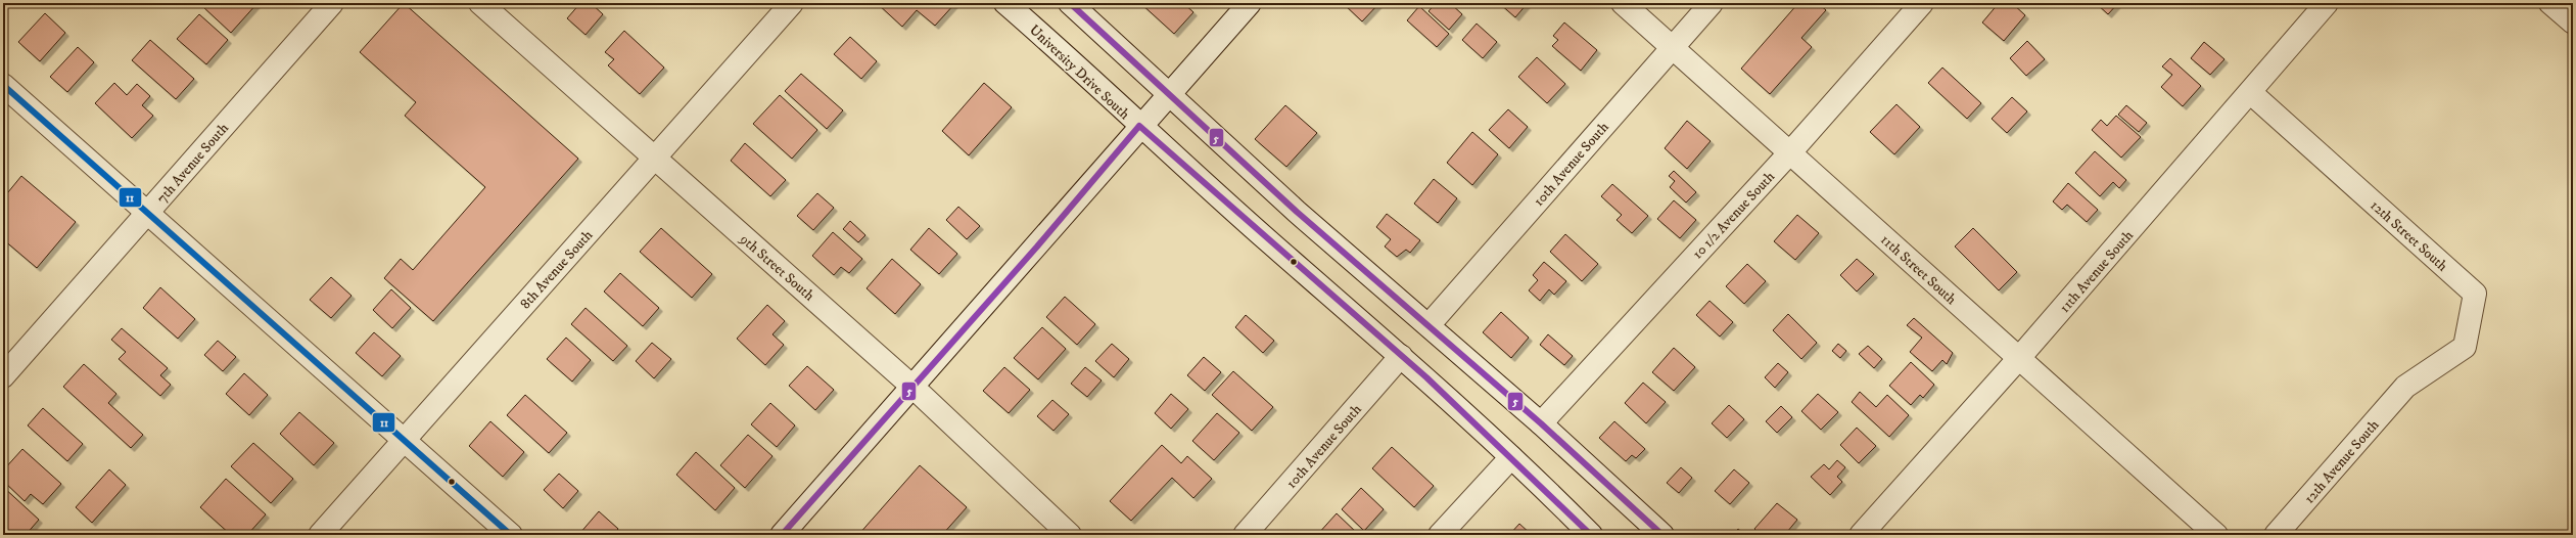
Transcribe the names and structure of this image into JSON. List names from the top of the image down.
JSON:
{
  "streets": {
    "street": [
      "University Drive South",
      "7th Avenue South",
      "10th Avenue South",
      "10 1/2 Avenue South",
      "12th Street South",
      "9th Street South",
      "8th Avenue South",
      "11th Street South",
      "11th Avenue South",
      "12th Avenue South"
    ]
  },
  "crossings": [
    ["University Drive South", "10th Avenue South"],
    ["10th Avenue South", "11th Street South"],
    ["10 1/2 Avenue South", "11th Street South"],
    ["12th Street South", "11th Avenue South"],
    ["12th Street South", "12th Avenue South"],
    ["9th Street South", "8th Avenue South"],
    ["11th Street South", "11th Avenue South"]
  ],
  "lines": ["transit line 5", "transit line 11"]
}
